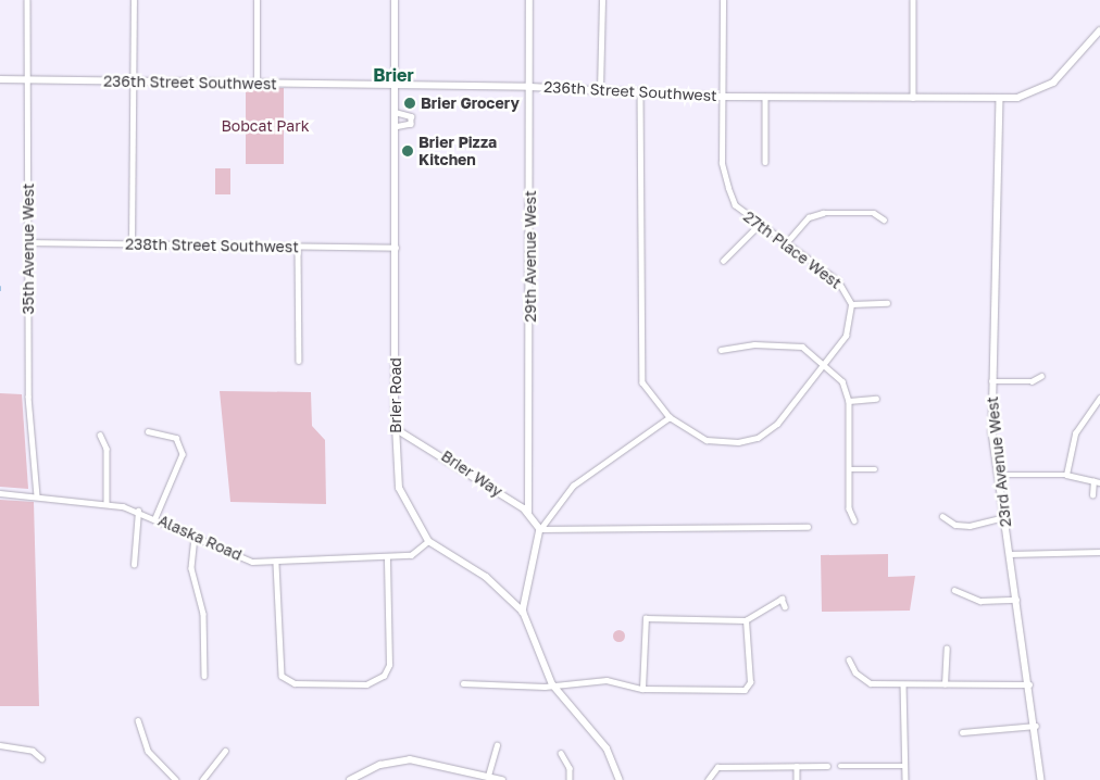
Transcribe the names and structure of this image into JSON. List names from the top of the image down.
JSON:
{
  "streets": {
    "main road": ["Brier Road"],
    "street": [
      "236th Street Southwest",
      "238th Street Southwest",
      "35th Avenue West",
      "27th Place West",
      "29th Avenue West",
      "23rd Avenue West",
      "Brier Way",
      "Alaska Road"
    ]
  },
  "crossings": [
    ["236th Street Southwest", "35th Avenue West"],
    ["236th Street Southwest", "27th Place West"],
    ["236th Street Southwest", "29th Avenue West"],
    ["236th Street Southwest", "Brier Road"],
    ["236th Street Southwest", "23rd Avenue West"],
    ["238th Street Southwest", "35th Avenue West"],
    ["238th Street Southwest", "Brier Road"],
    ["35th Avenue West", "Alaska Road"],
    ["29th Avenue West", "Brier Way"],
    ["Brier Road", "Brier Way"],
    ["Brier Road", "Alaska Road"]
  ],
  "districts": ["Brier"],
  "parks": ["Bobcat Park"],
  "places": ["Brier Grocery", "Brier Pizza Kitchen"]
}
